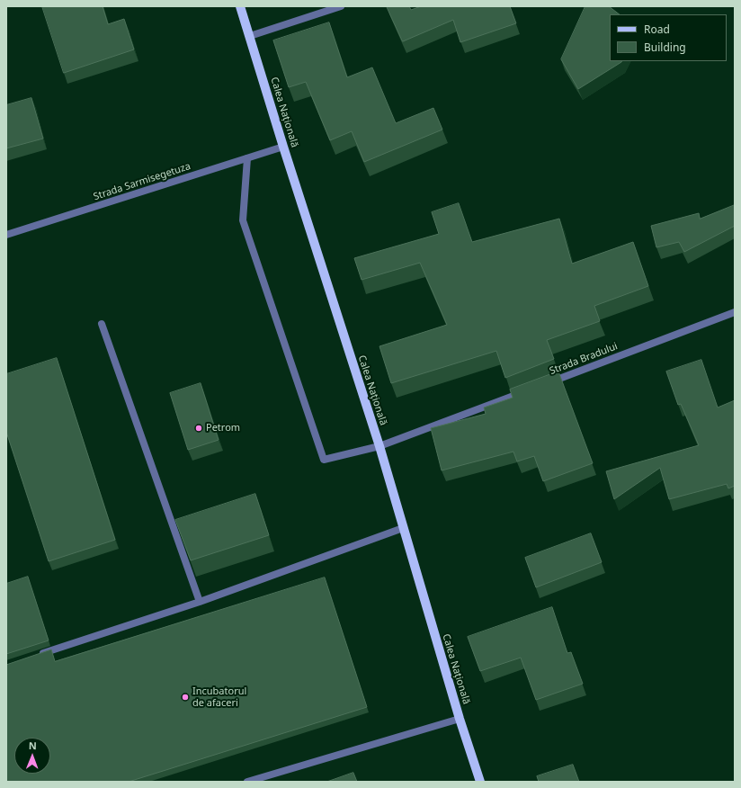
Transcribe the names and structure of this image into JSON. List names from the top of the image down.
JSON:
{
  "streets": {
    "main road": ["Calea Națională"],
    "street": ["Strada Sarmisegetuza", "Strada Bradului"]
  },
  "crossings": [
    ["Calea Națională", "Strada Sarmisegetuza"]
  ],
  "places": ["Petrom", "Incubatorul de afaceri"],
  "legend": ["Road", "Building"],
  "north": "top"
}
